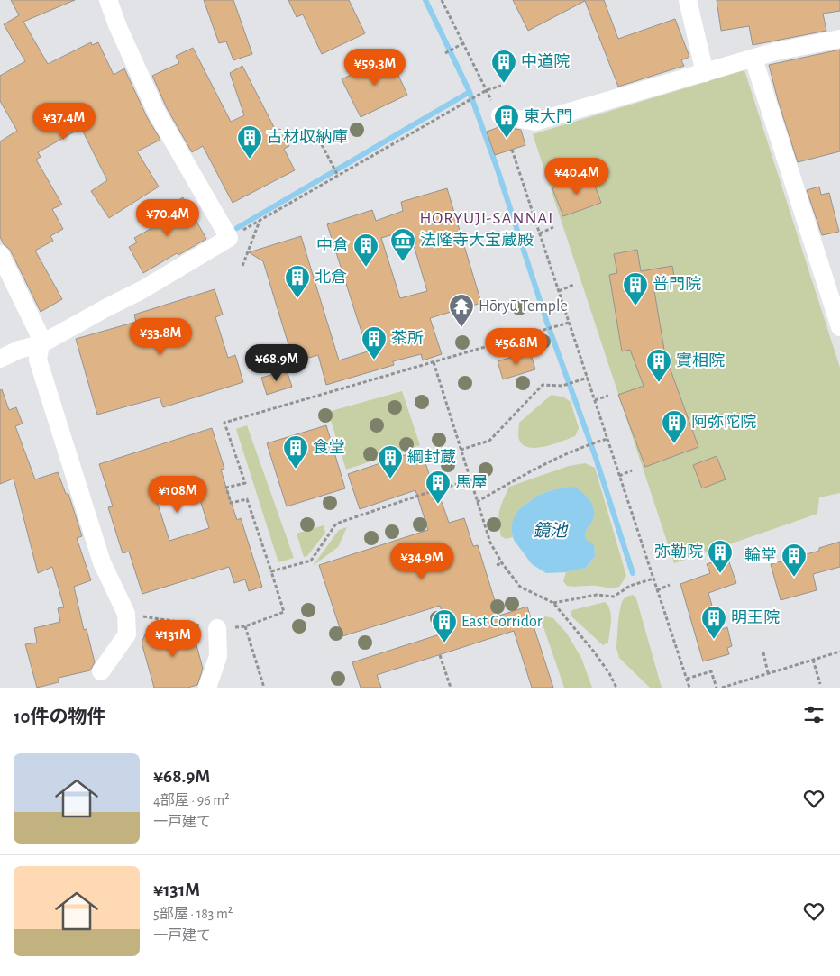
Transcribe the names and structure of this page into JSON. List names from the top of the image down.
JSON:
{
  "districts": ["HORYUJI-SANNAI"],
  "water": ["鏡池"],
  "places": {
    "building": [
      "中道院",
      "東大門",
      "古材収納庫",
      "中倉",
      "北倉",
      "普門院",
      "茶所",
      "實相院",
      "阿弥陀院",
      "食堂",
      "綱封蔵",
      "馬屋",
      "弥勒院",
      "輪堂",
      "明王院",
      "East Corridor"
    ],
    "museum": ["法隆寺大宝蔵殿"],
    "temple": ["Hōryū Temple"]
  },
  "page": {
    "price": [
      "¥59.3M",
      "¥37.4M",
      "¥40.4M",
      "¥70.4M",
      "¥33.8M",
      "¥56.8M",
      "¥68.9M",
      "¥108M",
      "¥34.9M",
      "¥131M"
    ],
    "heading": "10件の物件",
    "list": [
      {
        "name": "¥68.9M",
        "note": "4部屋 · 96 m² · 一戸建て"
      },
      {
        "name": "¥131M",
        "note": "5部屋 · 183 m² · 一戸建て"
      }
    ]
  }
}
